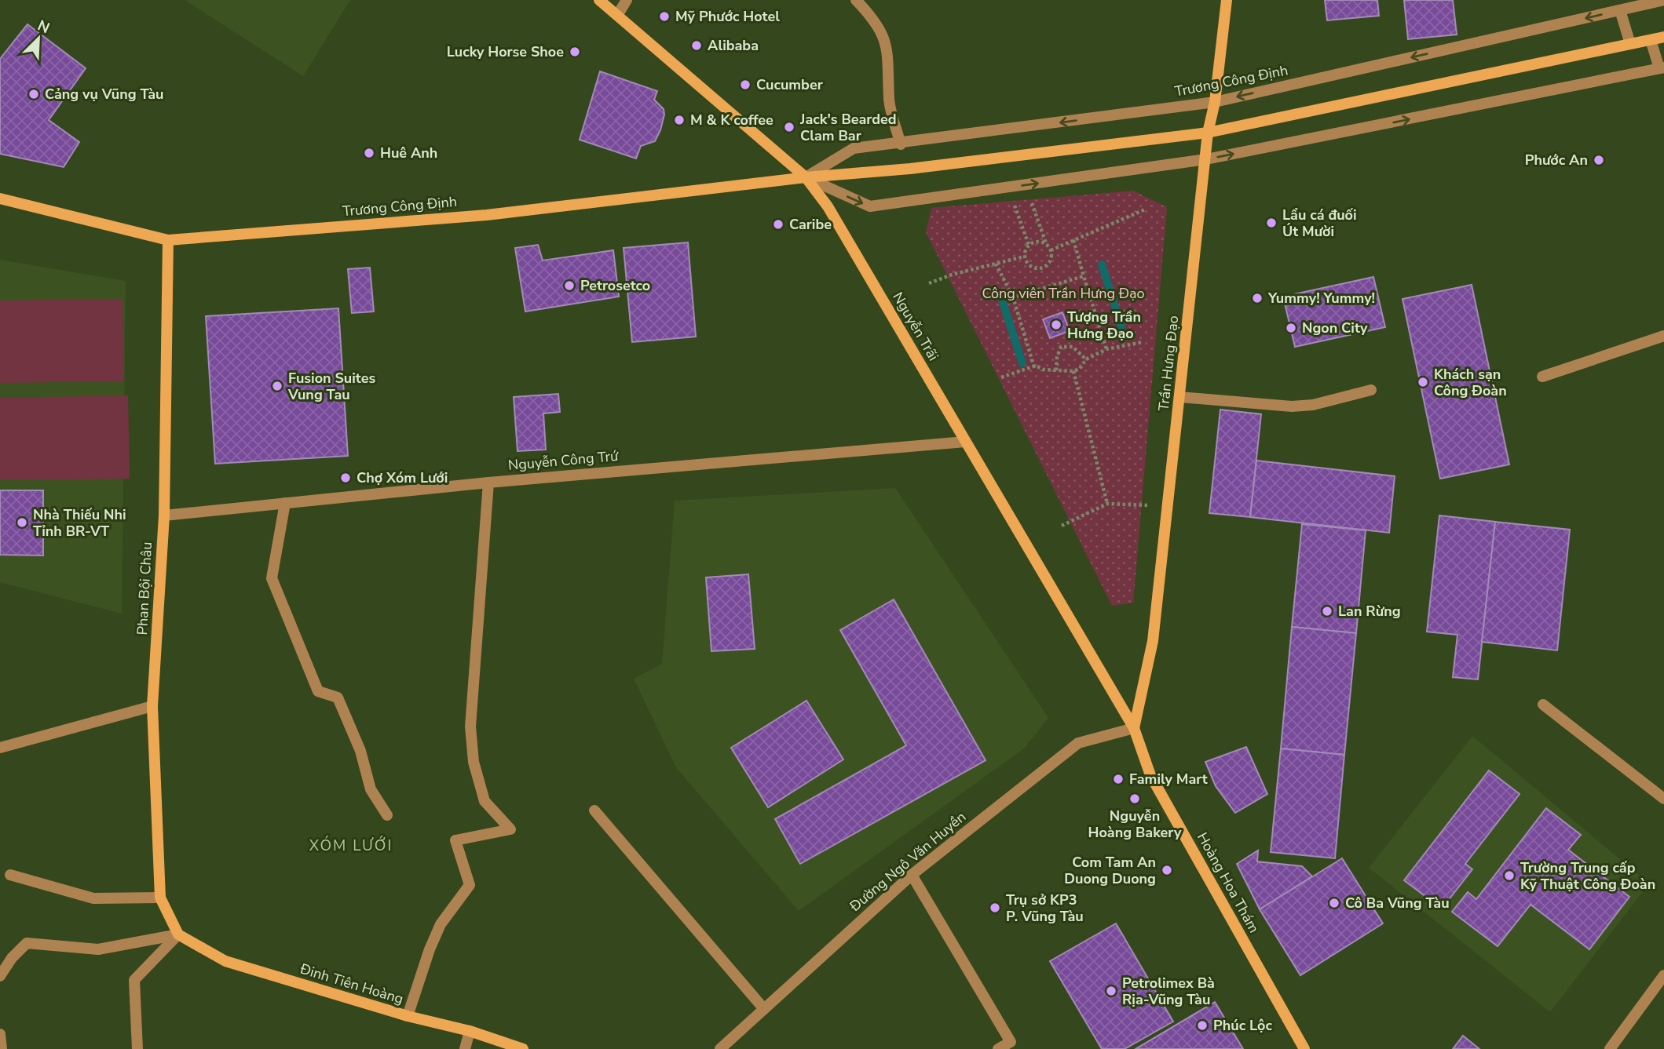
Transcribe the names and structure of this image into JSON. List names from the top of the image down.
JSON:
{
  "streets": {
    "main road": [
      "Trương Công Định",
      "Nguyễn Trãi",
      "Trần Hưng Đạo",
      "Phan Bội Châu",
      "Hoàng Hoa Thám",
      "Đinh Tiên Hoàng"
    ],
    "street": ["Nguyễn Công Trứ", "Đường Ngô Văn Huyền"]
  },
  "crossings": [
    ["Trương Công Định", "Nguyễn Trãi"],
    ["Trương Công Định", "Trần Hưng Đạo"],
    ["Trương Công Định", "Phan Bội Châu"],
    ["Nguyễn Trãi", "Trần Hưng Đạo"],
    ["Nguyễn Trãi", "Nguyễn Công Trứ"],
    ["Nguyễn Trãi", "Đường Ngô Văn Huyền"],
    ["Nguyễn Trãi", "Hoàng Hoa Thám"],
    ["Trần Hưng Đạo", "Đường Ngô Văn Huyền"],
    ["Trần Hưng Đạo", "Hoàng Hoa Thám"],
    ["Nguyễn Công Trứ", "Phan Bội Châu"],
    ["Phan Bội Châu", "Đinh Tiên Hoàng"],
    ["Đường Ngô Văn Huyền", "Hoàng Hoa Thám"]
  ],
  "districts": ["XÓM LƯỚI"],
  "parks": ["Công viên Trần Hưng Đạo"],
  "places": [
    "Mỹ Phước Hotel",
    "Alibaba",
    "Lucky Horse Shoe",
    "Cucumber",
    "Cảng vụ Vũng Tàu",
    "M & K coffee",
    "Jack's Bearded Clam Bar",
    "Huê Anh",
    "Phước An",
    "Lẩu cá đuối Út Mười",
    "Caribe",
    "Petrosetco",
    "Yummy! Yummy!",
    "Tượng Trần Hưng Đạo",
    "Ngon City",
    "Khách sạn Công Đoàn",
    "Fusion Suites Vung Tau",
    "Chợ Xóm Lưới",
    "Nhà Thiếu Nhi Tỉnh BR-VT",
    "Lan Rừng",
    "Family Mart",
    "Nguyễn Hoàng Bakery",
    "Com Tam An Duong Duong",
    "Trường Trung cấp Kỹ Thuật Công Đoàn",
    "Cô Ba Vũng Tàu",
    "Trụ sở KP3 P. Vũng Tàu",
    "Petrolimex Bà Rịa-Vũng Tàu",
    "Phúc Lộc"
  ],
  "north": "top right"
}
